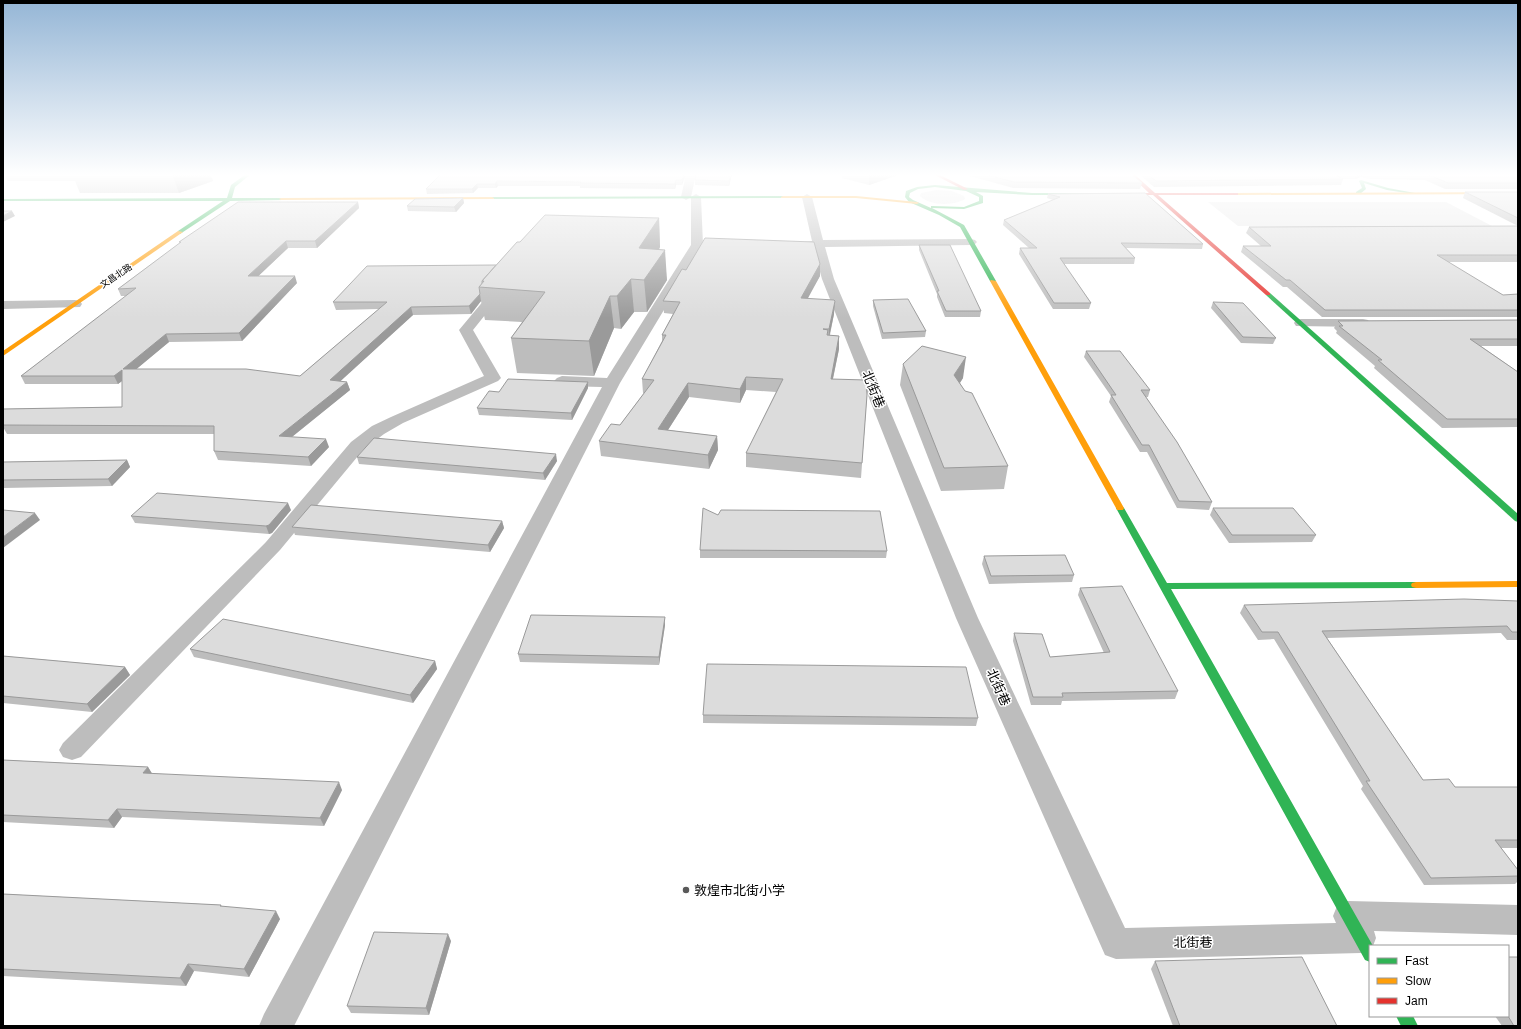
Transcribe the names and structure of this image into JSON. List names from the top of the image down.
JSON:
{
  "streets": {
    "main road": ["文昌北路"],
    "street": ["北街巷"]
  },
  "places": ["敦煌市北街小学"],
  "legend": ["Fast", "Slow", "Jam"]
}
